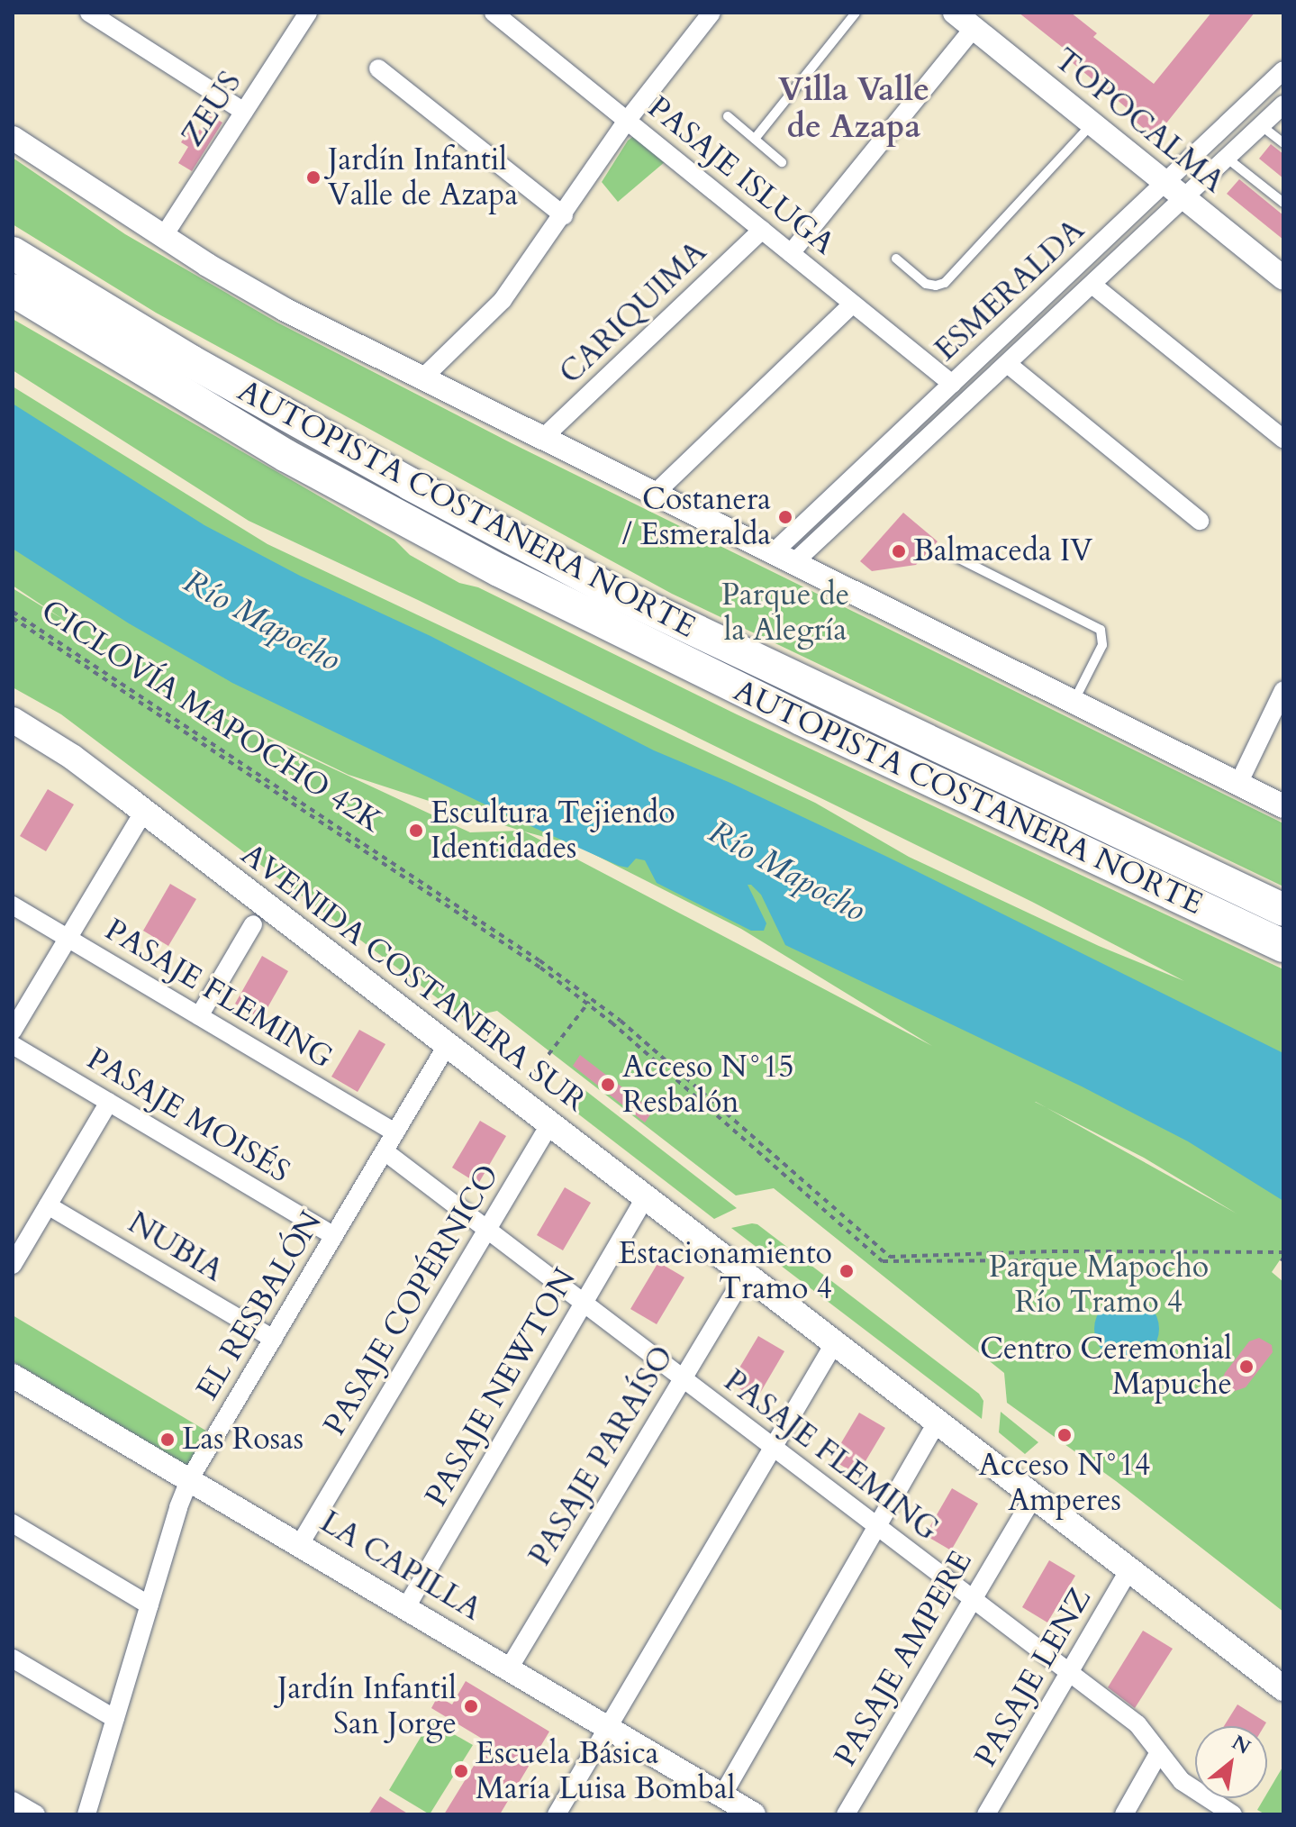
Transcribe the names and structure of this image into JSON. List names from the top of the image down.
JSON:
{
  "streets": {
    "highway": ["AUTOPISTA COSTANERA NORTE"],
    "main road": ["AVENIDA COSTANERA SUR"],
    "street": [
      "ZEUS",
      "TOPOCALMA",
      "PASAJE ISLUGA",
      "ESMERALDA",
      "CARIQUIMA",
      "PASAJE FLEMING",
      "PASAJE MOISÉS",
      "NUBIA",
      "PASAJE COPÉRNICO",
      "EL RESBALÓN",
      "PASAJE NEWTON",
      "PASAJE PARAÍSO",
      "LA CAPILLA",
      "PASAJE AMPERE",
      "PASAJE LENZ"
    ],
    "path": ["CICLOVÍA MAPOCHO 42K"]
  },
  "crossings": [
    ["TOPOCALMA", "ESMERALDA"],
    ["PASAJE ISLUGA", "ESMERALDA"],
    ["PASAJE ISLUGA", "CARIQUIMA"],
    ["AVENIDA COSTANERA SUR", "PASAJE COPÉRNICO"],
    ["AVENIDA COSTANERA SUR", "EL RESBALÓN"],
    ["AVENIDA COSTANERA SUR", "PASAJE NEWTON"],
    ["AVENIDA COSTANERA SUR", "PASAJE PARAÍSO"],
    ["AVENIDA COSTANERA SUR", "PASAJE AMPERE"],
    ["AVENIDA COSTANERA SUR", "PASAJE LENZ"],
    ["PASAJE FLEMING", "PASAJE COPÉRNICO"],
    ["PASAJE FLEMING", "EL RESBALÓN"],
    ["PASAJE FLEMING", "PASAJE NEWTON"],
    ["PASAJE FLEMING", "PASAJE PARAÍSO"],
    ["PASAJE FLEMING", "PASAJE AMPERE"],
    ["PASAJE FLEMING", "PASAJE LENZ"],
    ["PASAJE MOISÉS", "EL RESBALÓN"],
    ["NUBIA", "EL RESBALÓN"],
    ["PASAJE COPÉRNICO", "LA CAPILLA"],
    ["EL RESBALÓN", "LA CAPILLA"],
    ["PASAJE NEWTON", "LA CAPILLA"],
    ["PASAJE PARAÍSO", "LA CAPILLA"]
  ],
  "districts": ["Villa Valle de Azapa"],
  "water": ["Río Mapocho"],
  "parks": ["Parque de la Alegría", "Parque Mapocho Río Tramo 4"],
  "places": [
    "Jardín Infantil Valle de Azapa",
    "Costanera / Esmeralda",
    "Balmaceda IV",
    "Escultura Tejiendo Identidades",
    "Acceso N°15 Resbalón",
    "Estacionamiento Tramo 4",
    "Centro Ceremonial Mapuche",
    "Acceso N°14 Amperes",
    "Las Rosas",
    "Jardín Infantil San Jorge",
    "Escuela Básica María Luisa Bombal"
  ],
  "north": "top right"
}
